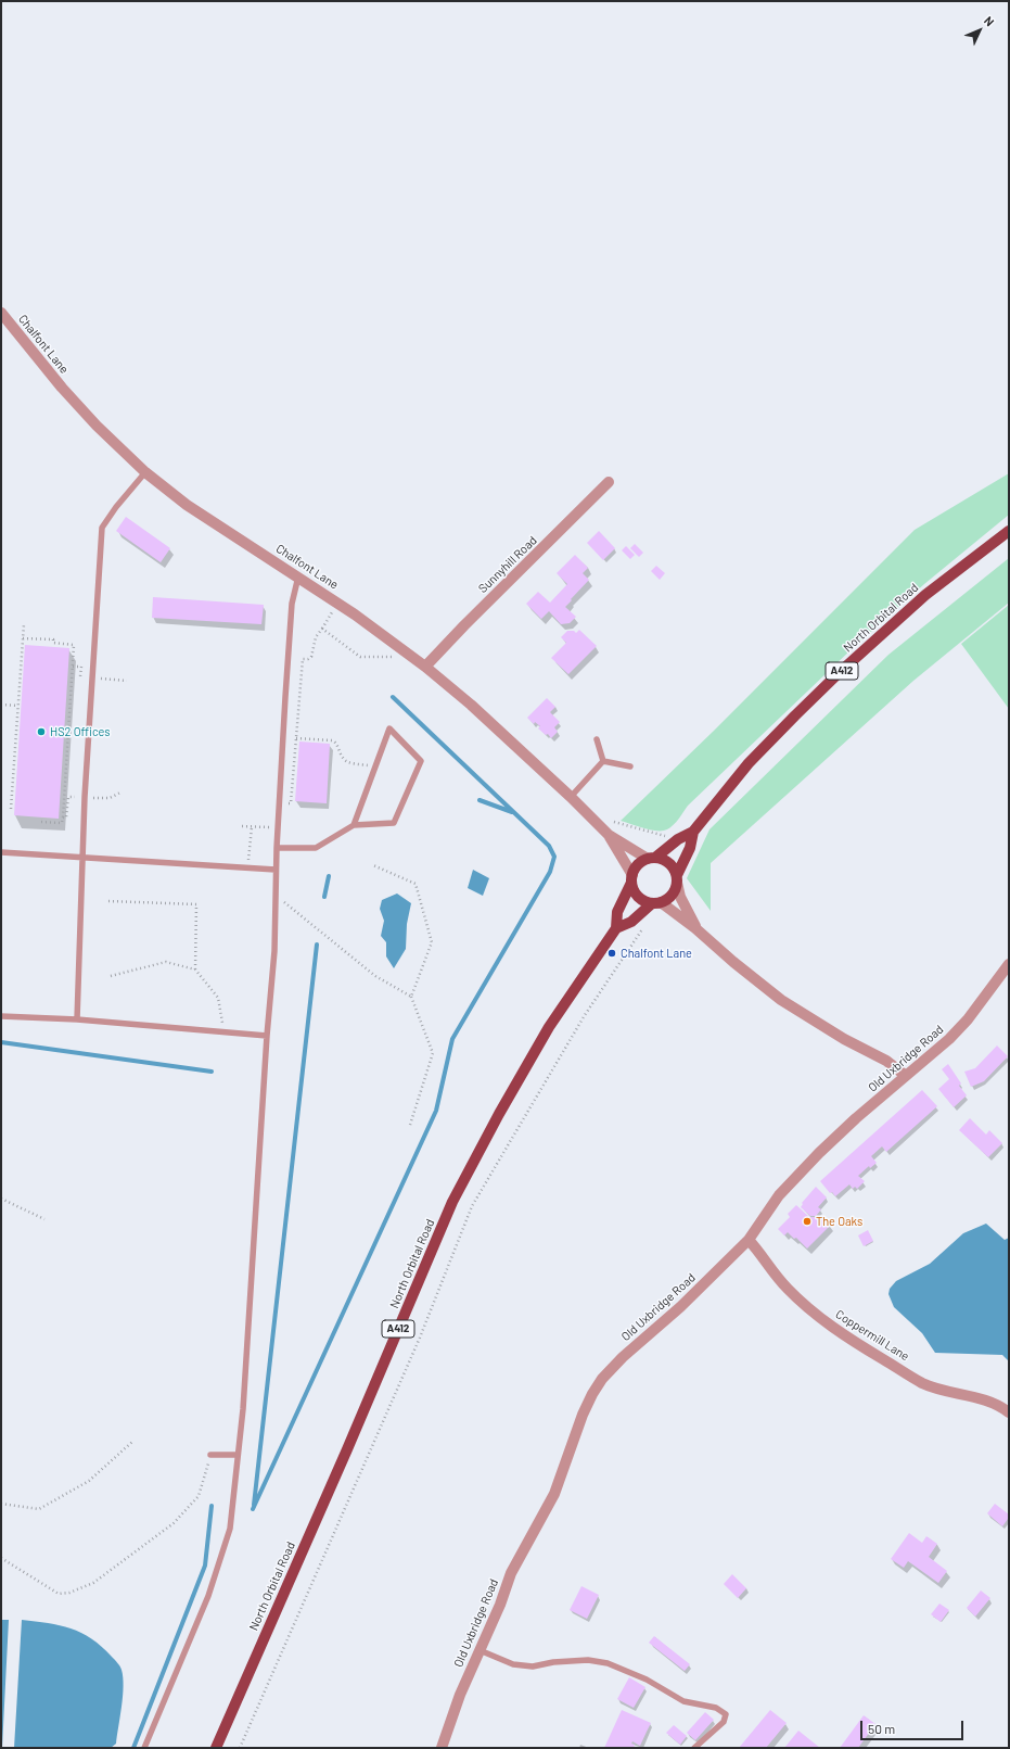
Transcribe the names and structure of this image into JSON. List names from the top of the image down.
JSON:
{
  "streets": {
    "main road": ["North Orbital Road", "A412"],
    "street": [
      "Chalfont Lane",
      "Sunnyhill Road",
      "Old Uxbridge Road",
      "Coppermill Lane"
    ]
  },
  "crossings": [
    ["Chalfont Lane", "Sunnyhill Road"],
    ["Chalfont Lane", "North Orbital Road"],
    ["Old Uxbridge Road", "Coppermill Lane"]
  ],
  "places": ["HS2 Offices", "Chalfont Lane", "The Oaks"],
  "scale_bar": "50 m",
  "north": "top right"
}
